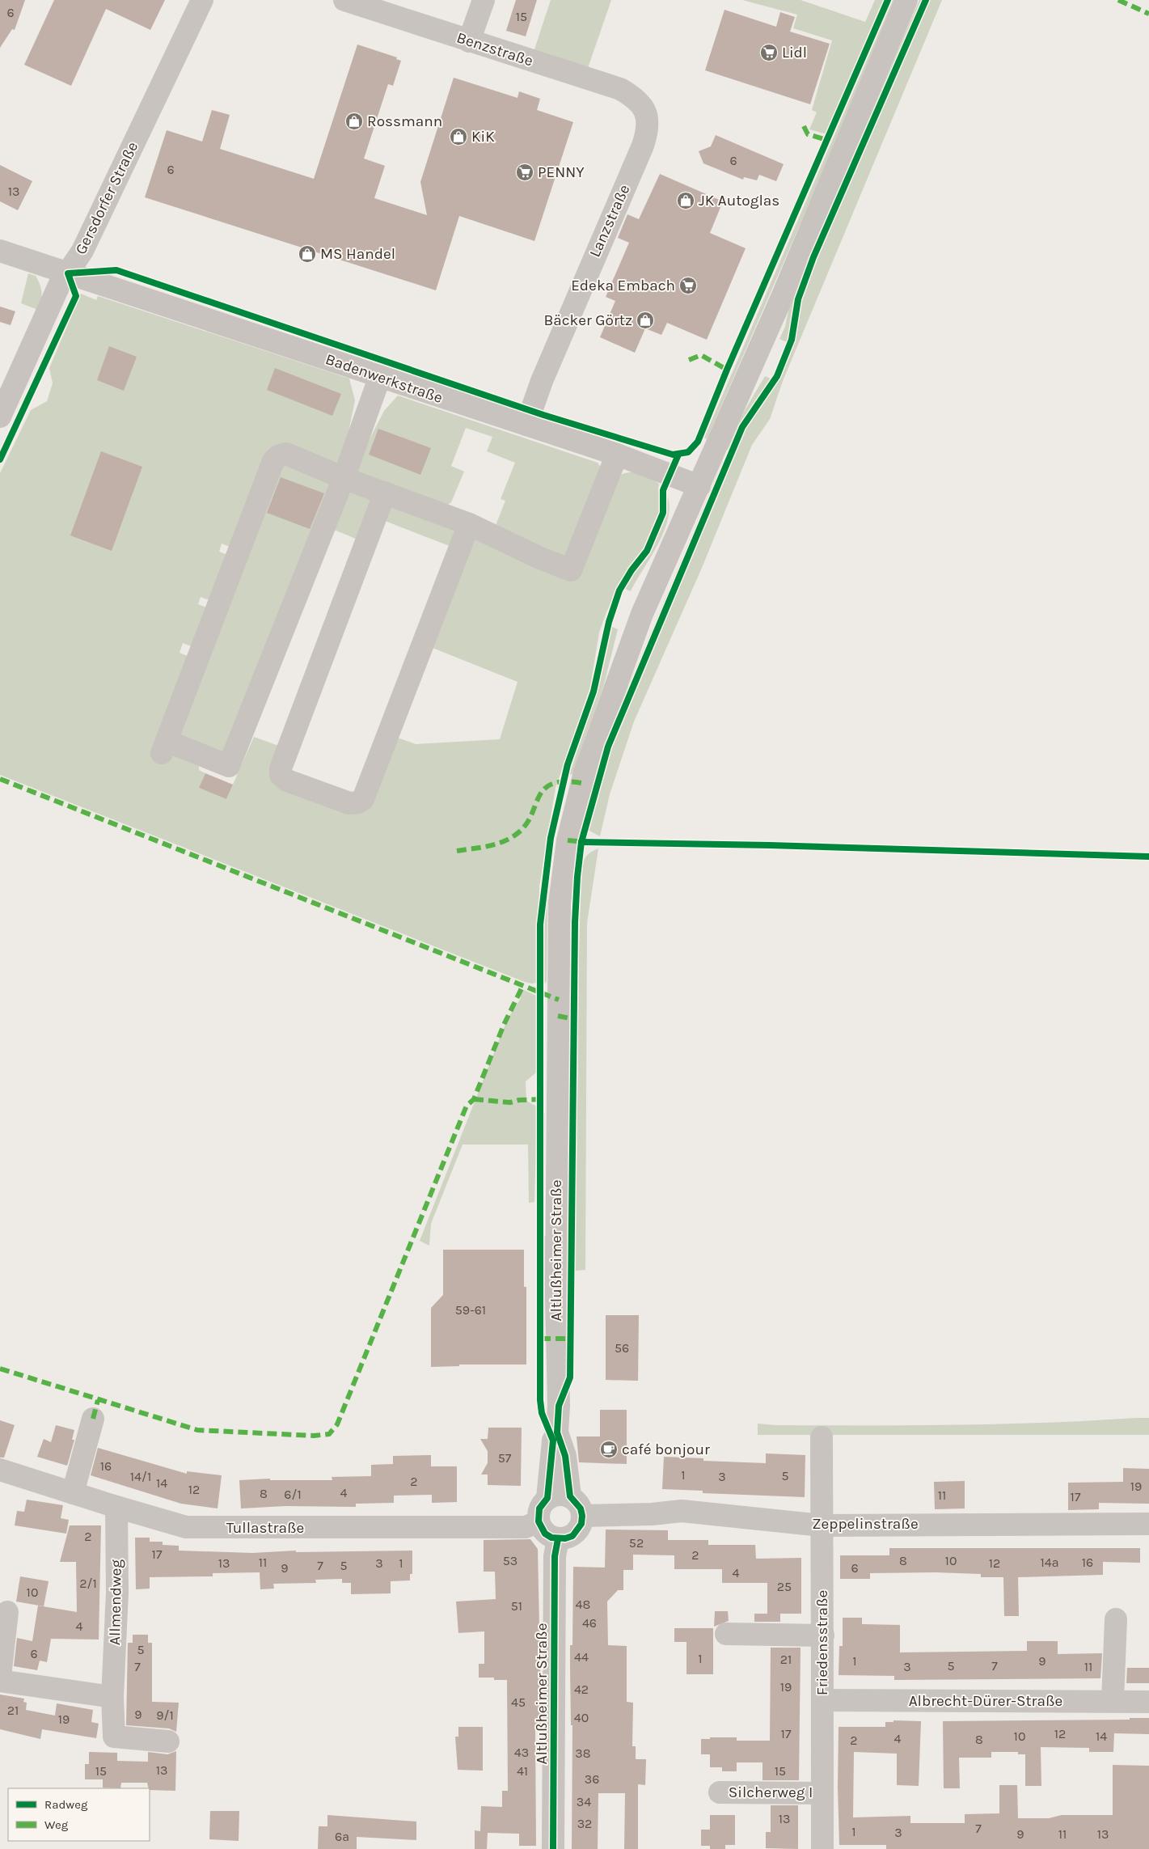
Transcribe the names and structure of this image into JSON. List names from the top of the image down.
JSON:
{
  "streets": {
    "street": [
      "Benzstraße",
      "Gersdorfer Straße",
      "Lanzstraße",
      "Badenwerkstraße",
      "Altlußheimer Straße",
      "Zeppelinstraße",
      "Tullastraße",
      "Allmendweg",
      "Friedensstraße",
      "Albrecht-Dürer-Straße",
      "Silcherweg I"
    ]
  },
  "crossings": [
    ["Benzstraße", "Lanzstraße"],
    ["Gersdorfer Straße", "Badenwerkstraße"],
    ["Lanzstraße", "Badenwerkstraße"],
    ["Badenwerkstraße", "Altlußheimer Straße"],
    ["Altlußheimer Straße", "Zeppelinstraße"],
    ["Altlußheimer Straße", "Tullastraße"],
    ["Zeppelinstraße", "Tullastraße"],
    ["Zeppelinstraße", "Friedensstraße"],
    ["Tullastraße", "Allmendweg"],
    ["Friedensstraße", "Albrecht-Dürer-Straße"],
    ["Friedensstraße", "Silcherweg I"]
  ],
  "places": {
    "supermarket": ["Lidl", "PENNY", "Edeka Embach"],
    "shop": [
      "Rossmann",
      "KiK",
      "JK Autoglas",
      "MS Handel",
      "Bäcker Görtz"
    ],
    "cafe": ["café bonjour"]
  },
  "house_numbers": [
    "6",
    "15",
    "6",
    "6",
    "13",
    "59-61",
    "56",
    "57",
    "16",
    "1",
    "5",
    "14/1",
    "3",
    "2",
    "14",
    "19",
    "12",
    "4",
    "8",
    "6/1",
    "11",
    "17",
    "2",
    "52",
    "17",
    "2",
    "53",
    "8",
    "10",
    "11",
    "14a",
    "16",
    "13",
    "3",
    "1",
    "12",
    "7",
    "5",
    "9",
    "6",
    "4",
    "2/1",
    "25",
    "10",
    "48",
    "51",
    "46",
    "4",
    "5",
    "6",
    "44",
    "1",
    "21",
    "1",
    "9",
    "5",
    "7",
    "7",
    "3",
    "11",
    "19",
    "42",
    "45",
    "21",
    "9",
    "9/1",
    "40",
    "19",
    "17",
    "12",
    "10",
    "14",
    "4",
    "8",
    "2",
    "43",
    "38",
    "13",
    "15",
    "41",
    "15",
    "36",
    "34",
    "13",
    "32",
    "7",
    "1",
    "3",
    "9",
    "11",
    "13",
    "6a"
  ],
  "legend": ["Radweg", "Weg"]
}
